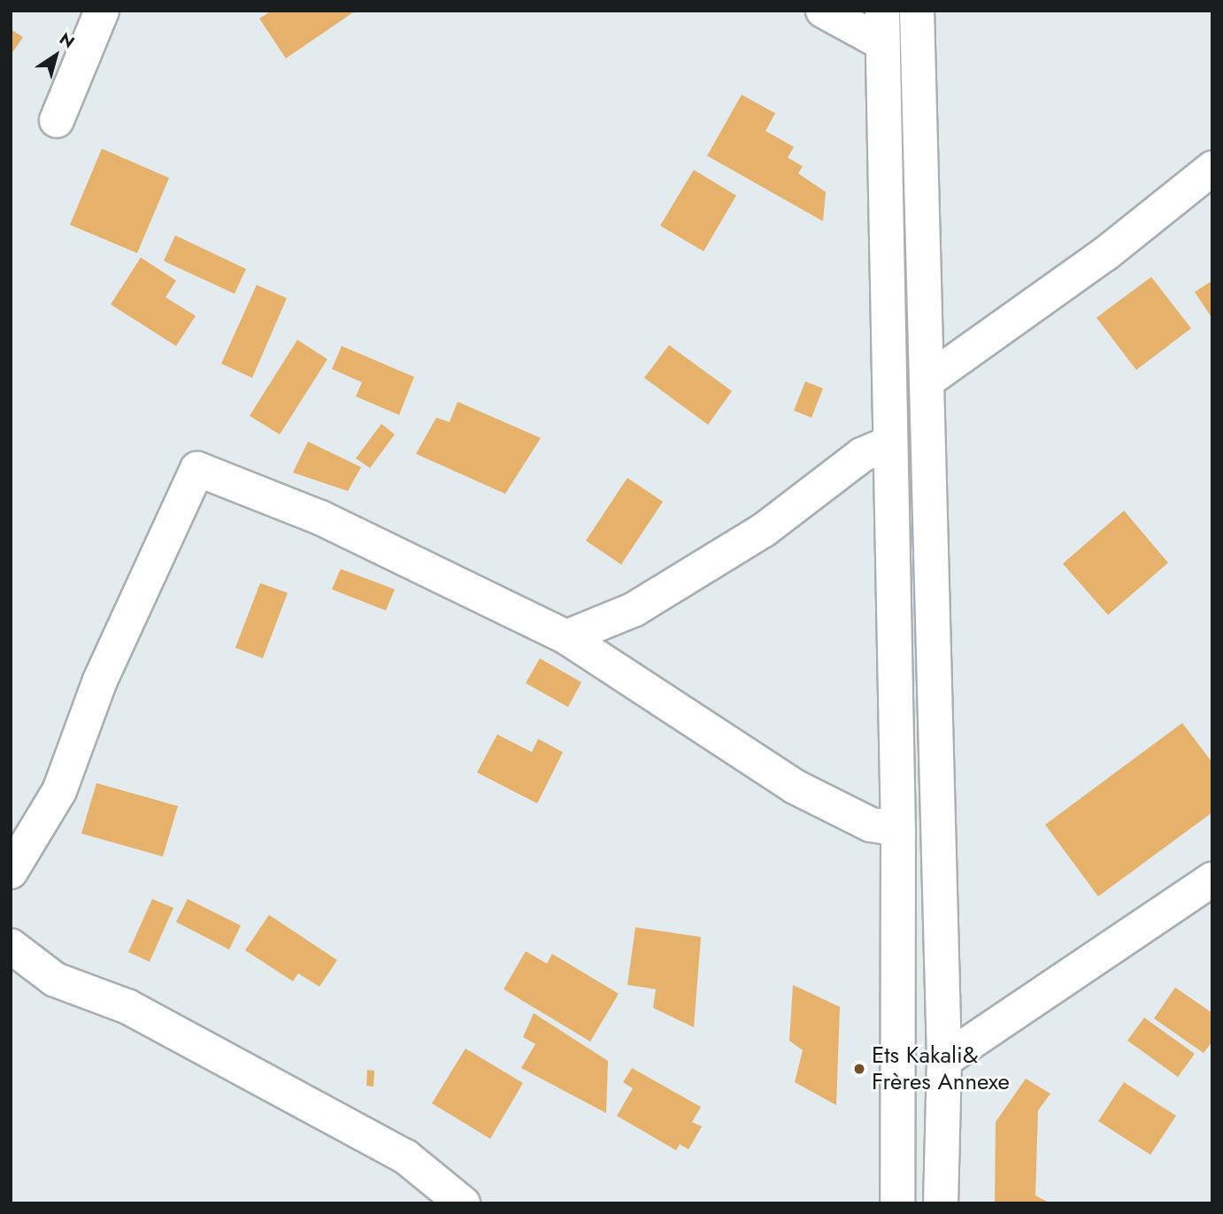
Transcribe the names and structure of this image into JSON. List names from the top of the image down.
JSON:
{
  "places": ["Ets Kakali& Frères Annexe"],
  "north": "top right"
}
